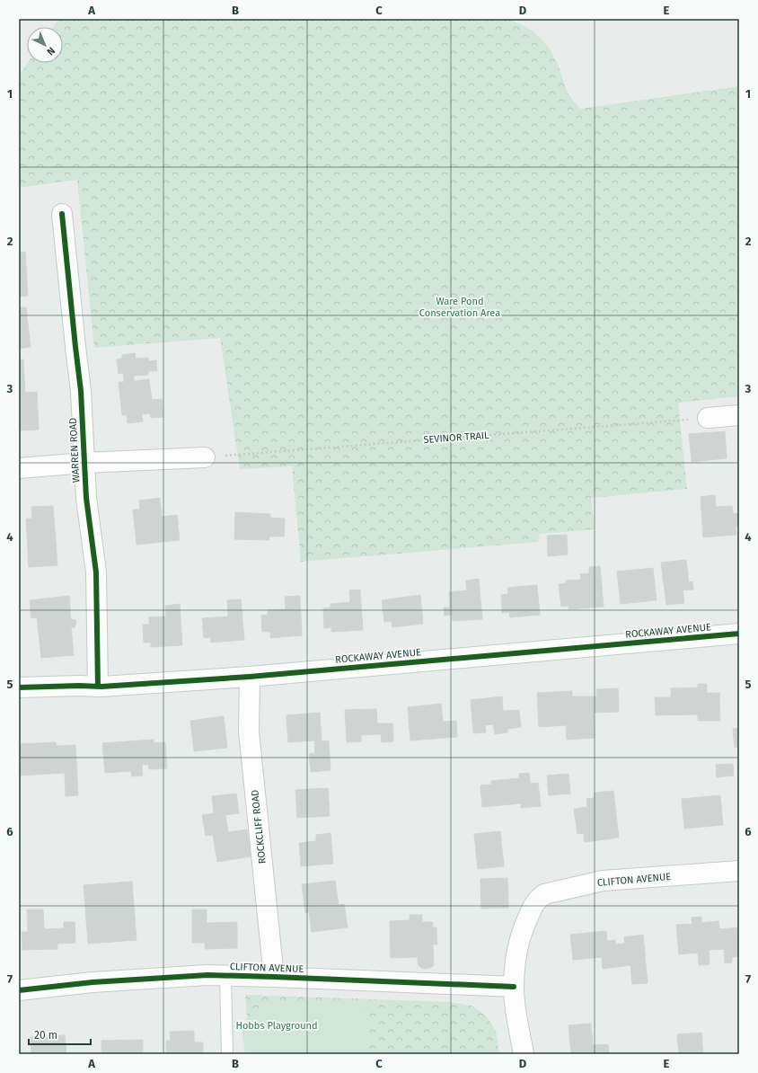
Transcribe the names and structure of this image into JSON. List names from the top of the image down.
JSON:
{
  "streets": {
    "street": [
      "WARREN ROAD",
      "ROCKAWAY AVENUE",
      "ROCKCLIFF ROAD",
      "CLIFTON AVENUE"
    ],
    "path": ["SEVINOR TRAIL"]
  },
  "crossings": [
    ["WARREN ROAD", "ROCKAWAY AVENUE"],
    ["ROCKAWAY AVENUE", "ROCKCLIFF ROAD"],
    ["ROCKCLIFF ROAD", "CLIFTON AVENUE"]
  ],
  "parks": ["Ware Pond Conservation Area", "Hobbs Playground"],
  "scale_bar": "20 m",
  "north": "bottom right",
  "grid": {
    "columns": [
      "A",
      "B",
      "C",
      "D",
      "E"
    ],
    "rows": [
      "1",
      "2",
      "3",
      "4",
      "5",
      "6",
      "7"
    ]
  }
}
